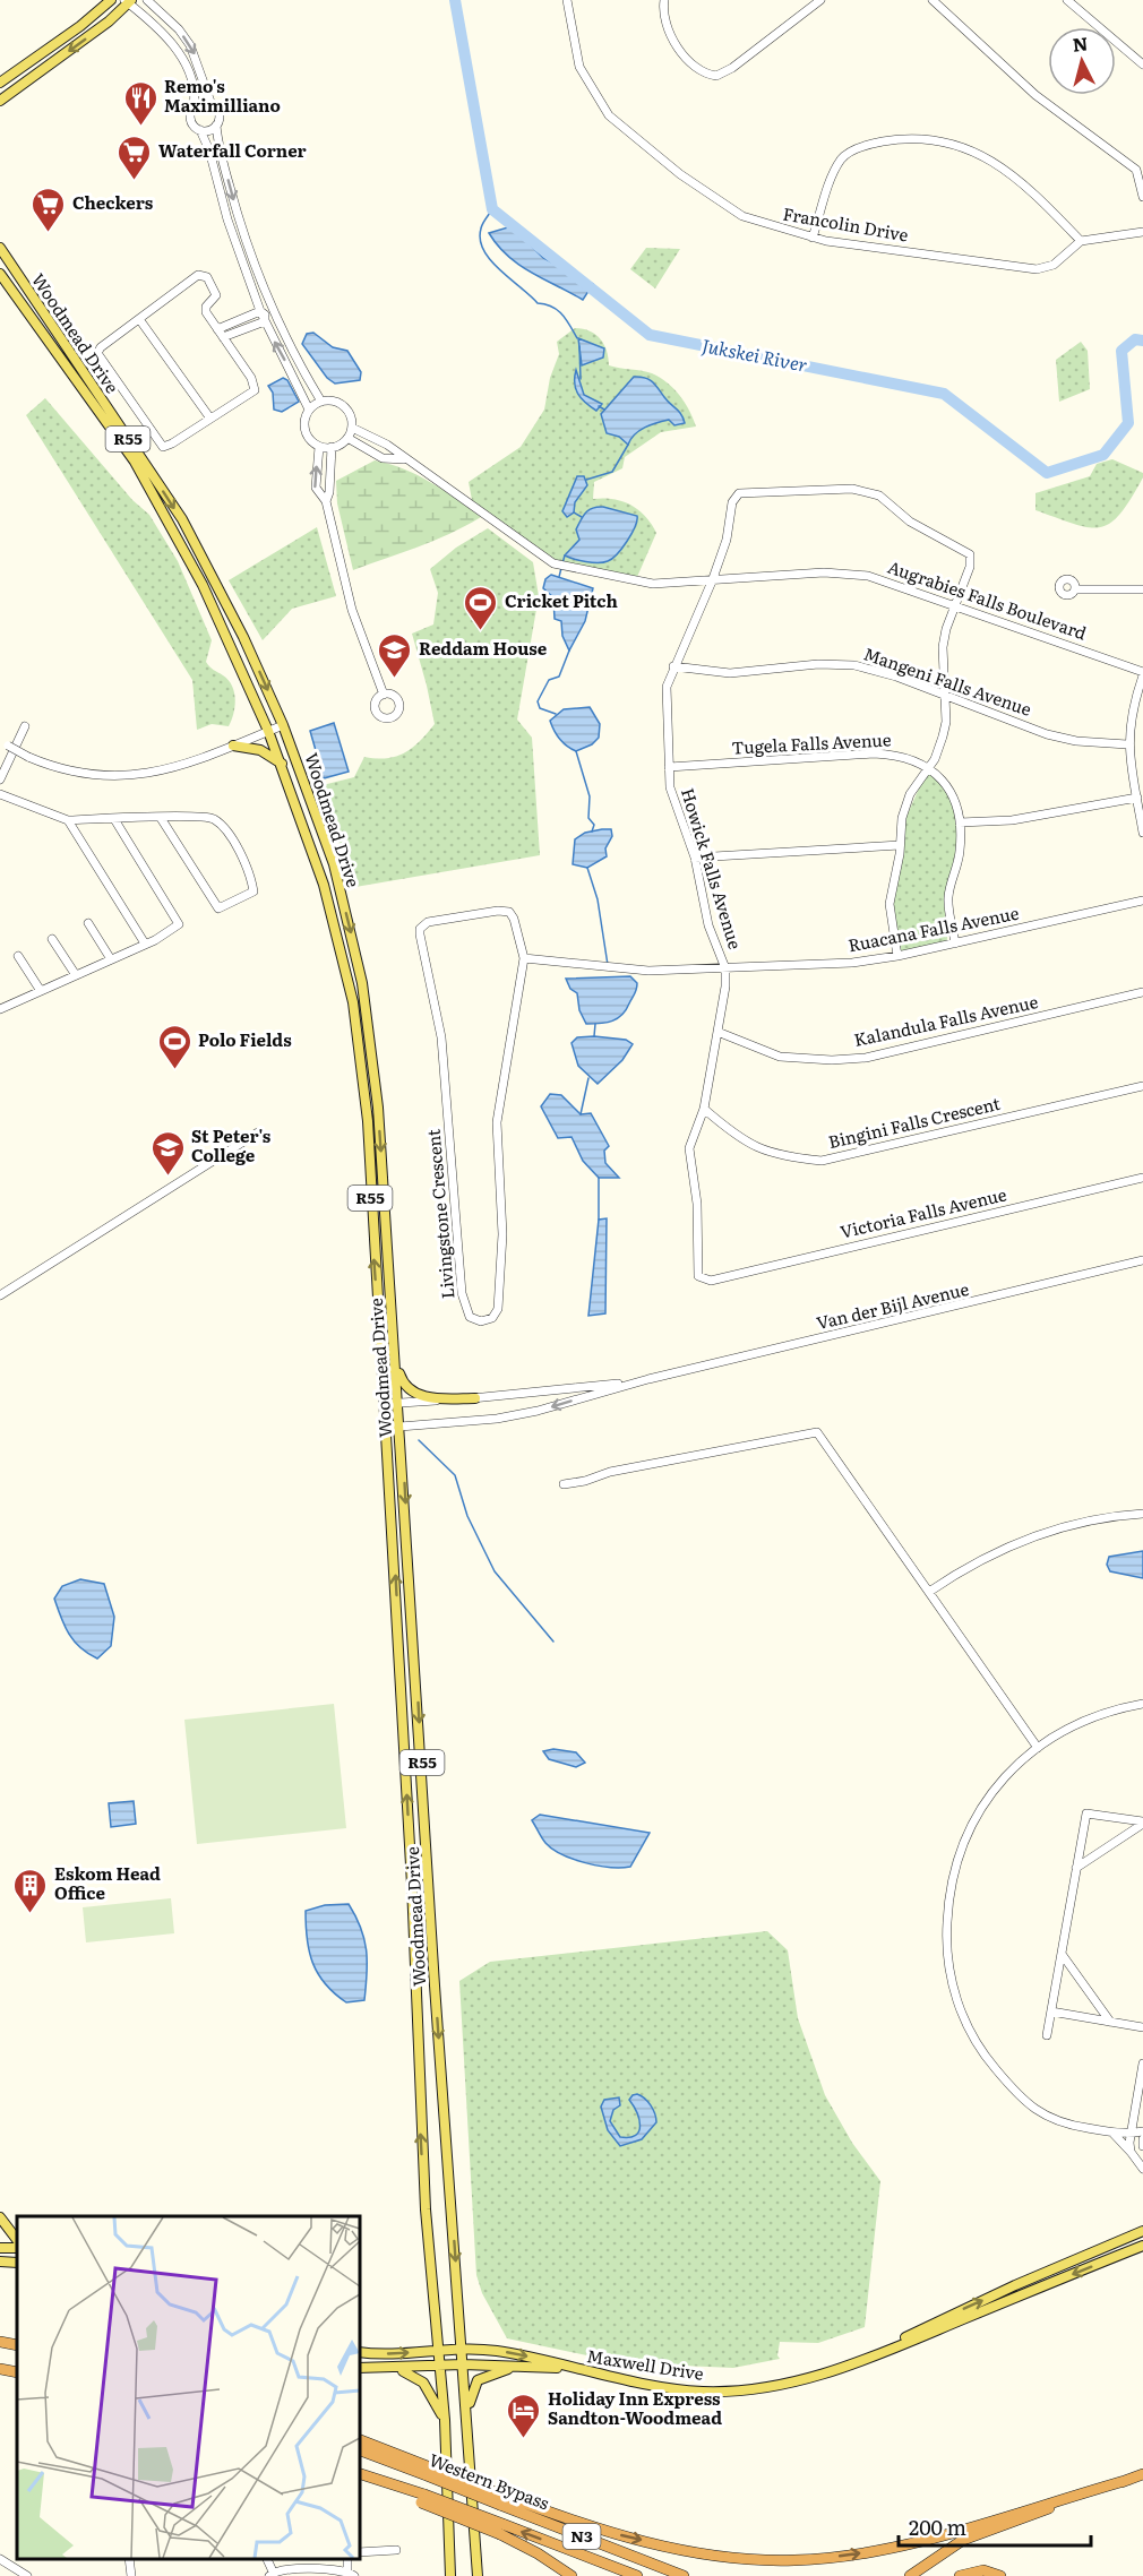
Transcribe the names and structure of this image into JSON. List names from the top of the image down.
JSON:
{
  "streets": {
    "highway": ["Western Bypass", "N3"],
    "main road": ["Woodmead Drive", "R55", "Maxwell Drive"],
    "street": [
      "Francolin Drive",
      "Augrabies Falls Boulevard",
      "Mangeni Falls Avenue",
      "Tugela Falls Avenue",
      "Howick Falls Avenue",
      "Ruacana Falls Avenue",
      "Kalandula Falls Avenue",
      "Bingini Falls Crescent",
      "Livingstone Crescent",
      "Victoria Falls Avenue",
      "Van der Bijl Avenue"
    ]
  },
  "crossings": [
    ["Woodmead Drive", "Van der Bijl Avenue"],
    ["Woodmead Drive", "Maxwell Drive"],
    ["Augrabies Falls Boulevard", "Howick Falls Avenue"],
    ["Mangeni Falls Avenue", "Howick Falls Avenue"],
    ["Tugela Falls Avenue", "Howick Falls Avenue"],
    ["Tugela Falls Avenue", "Ruacana Falls Avenue"],
    ["Howick Falls Avenue", "Ruacana Falls Avenue"],
    ["Howick Falls Avenue", "Kalandula Falls Avenue"],
    ["Howick Falls Avenue", "Bingini Falls Crescent"],
    ["Howick Falls Avenue", "Victoria Falls Avenue"],
    ["Ruacana Falls Avenue", "Livingstone Crescent"]
  ],
  "water": ["Jukskei River"],
  "places": {
    "restaurant": ["Remo's Maximilliano"],
    "supermarket": ["Waterfall Corner", "Checkers"],
    "sports": ["Cricket Pitch", "Polo Fields"],
    "school or university": ["Reddam House", "St Peter's College"],
    "building": ["Eskom Head Office"],
    "hotel": ["Holiday Inn Express Sandton-Woodmead"]
  },
  "scale_bar": "200 m",
  "north": "top"
}
